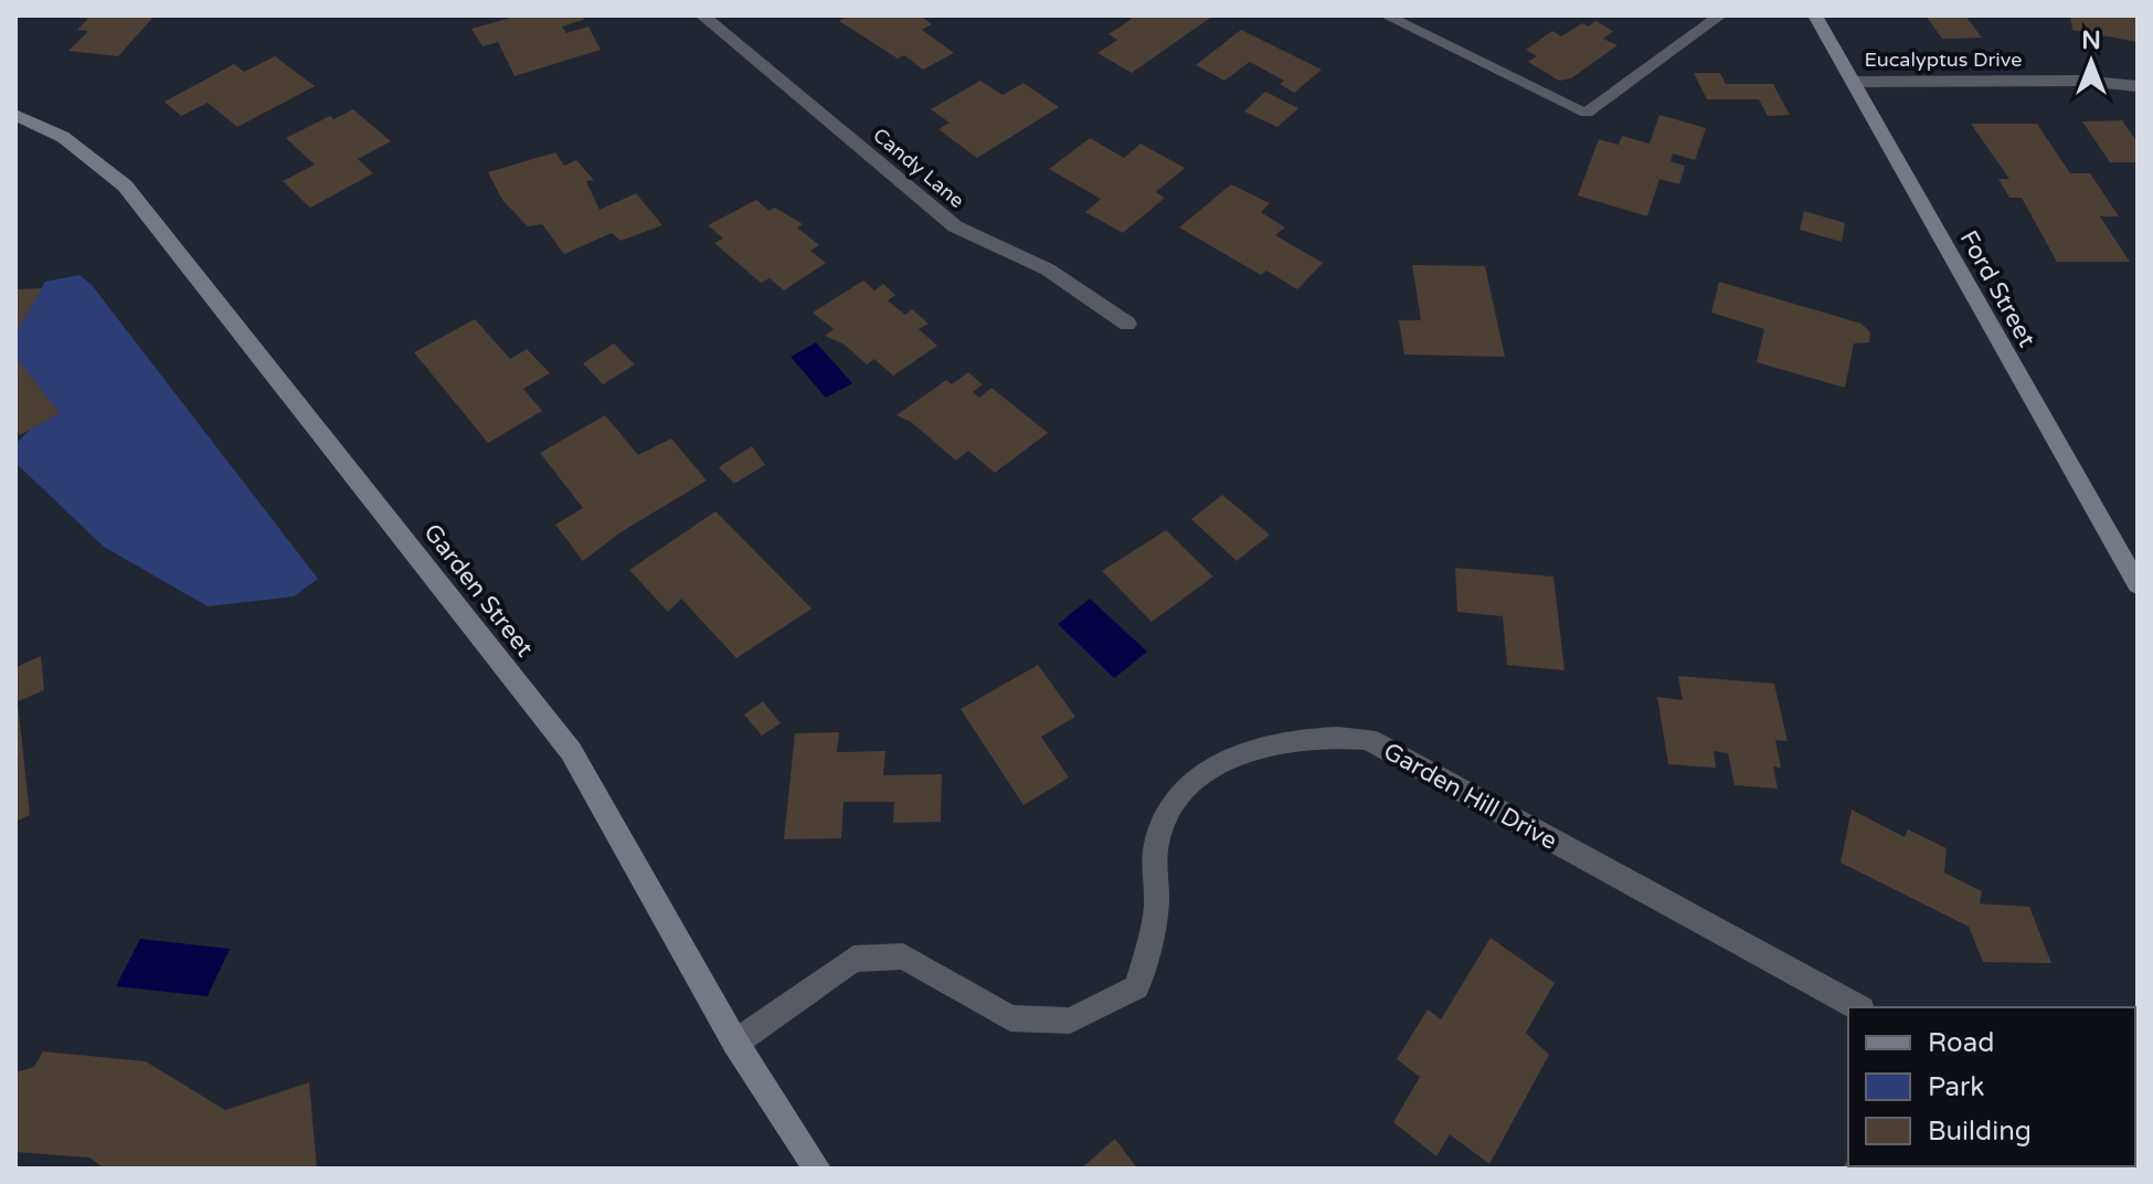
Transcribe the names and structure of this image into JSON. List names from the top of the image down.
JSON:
{
  "streets": {
    "street": [
      "Eucalyptus Drive",
      "Candy Lane",
      "Ford Street",
      "Garden Street",
      "Garden Hill Drive"
    ]
  },
  "crossings": [
    ["Eucalyptus Drive", "Ford Street"],
    ["Garden Street", "Garden Hill Drive"]
  ],
  "legend": ["Road", "Park", "Building"],
  "north": "top"
}
